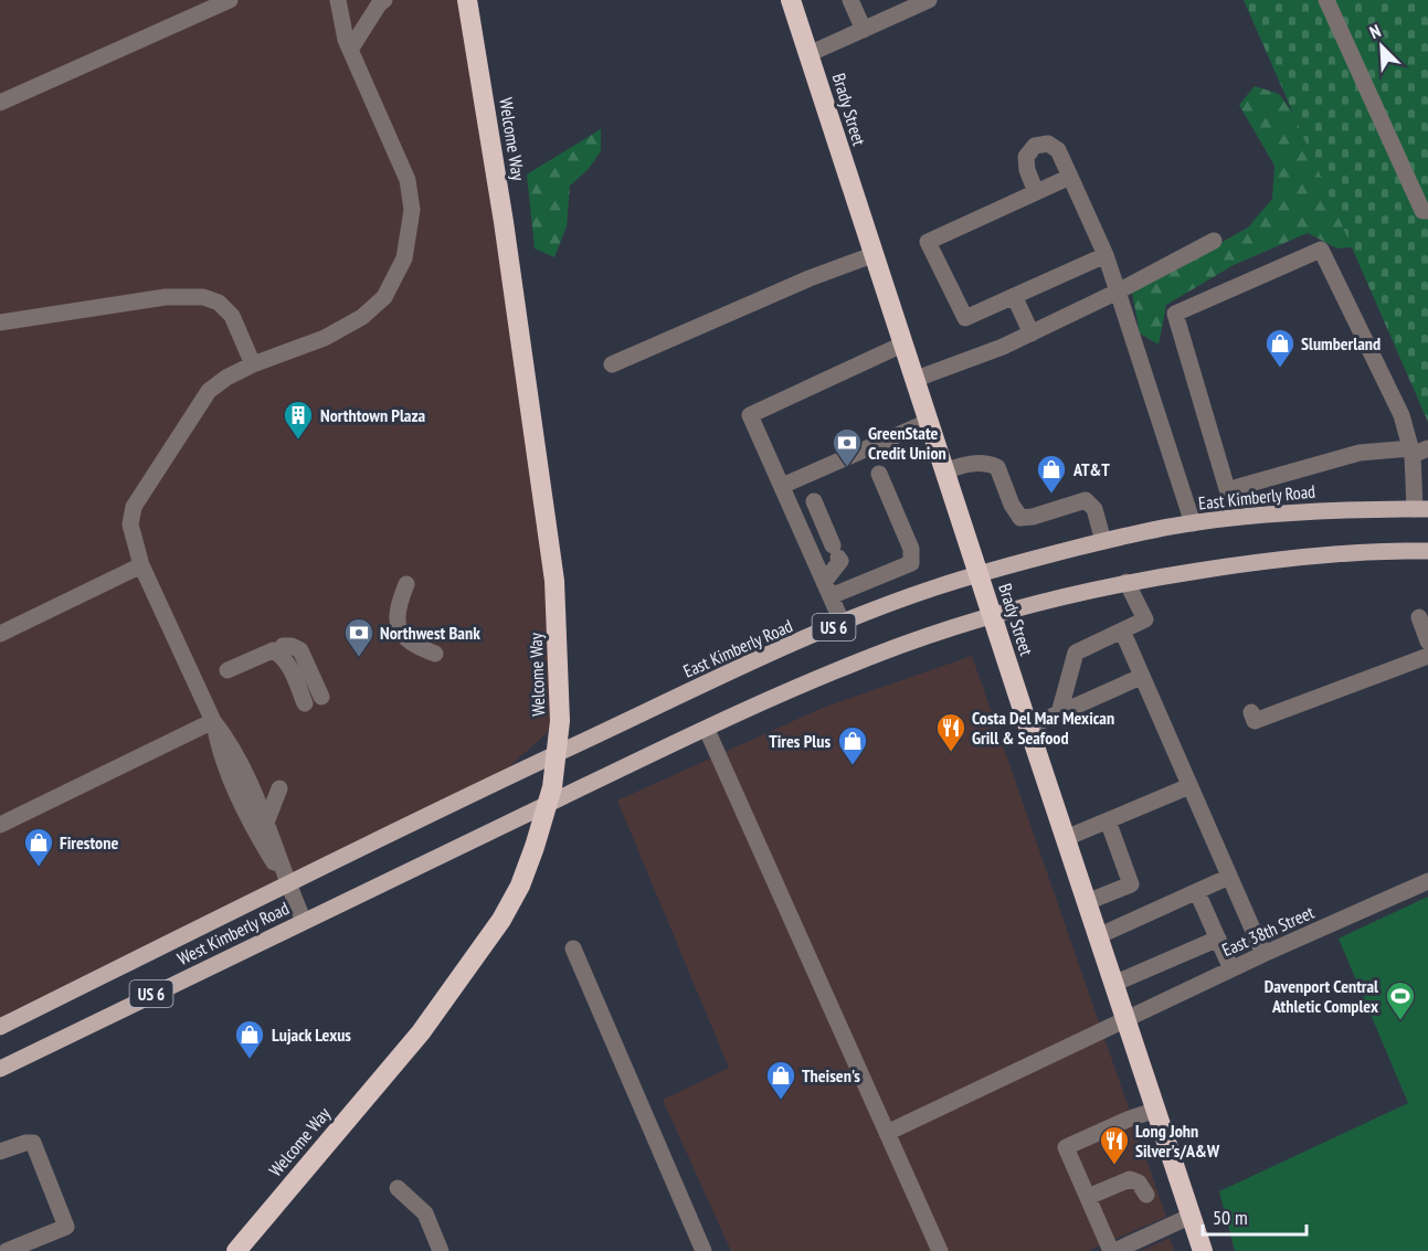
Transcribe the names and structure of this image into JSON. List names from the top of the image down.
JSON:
{
  "streets": {
    "highway": ["Brady Street", "Welcome Way"],
    "main road": ["East Kimberly Road", "US 6", "West Kimberly Road"],
    "street": ["East 38th Street"]
  },
  "crossings": [
    ["Brady Street", "East Kimberly Road"],
    ["Brady Street", "US 6"],
    ["Brady Street", "East 38th Street"],
    ["Welcome Way", "East Kimberly Road"],
    ["Welcome Way", "US 6"],
    ["East Kimberly Road", "West Kimberly Road"],
    ["US 6", "West Kimberly Road"]
  ],
  "places": {
    "shop": [
      "Slumberland",
      "AT&T",
      "Tires Plus",
      "Firestone",
      "Lujack Lexus",
      "Theisen's"
    ],
    "building": ["Northtown Plaza"],
    "bank": ["GreenState Credit Union", "Northwest Bank"],
    "restaurant": ["Costa Del Mar Mexican Grill & Seafood", "Long John Silver's/A&W"],
    "sports": ["Davenport Central Athletic Complex"]
  },
  "scale_bar": "50 m",
  "north": "top left"
}
